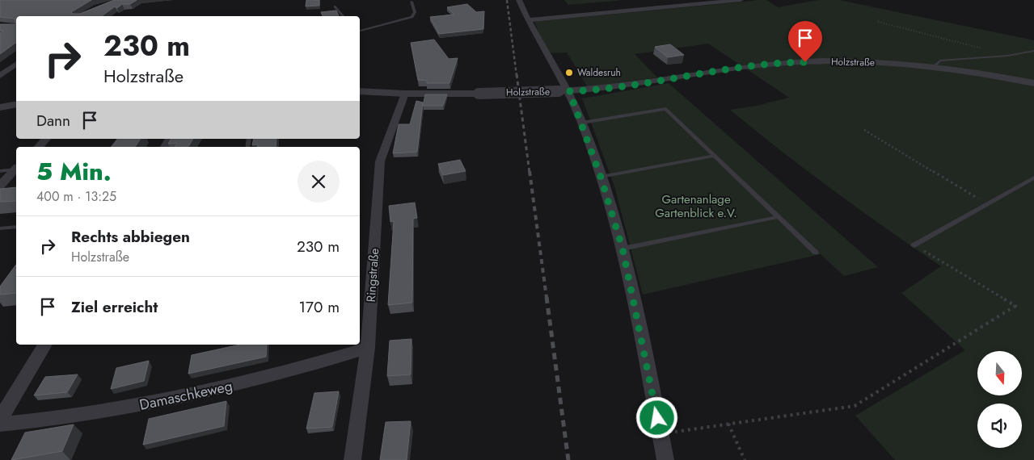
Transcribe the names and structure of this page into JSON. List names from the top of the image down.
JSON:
{
  "streets": {
    "street": ["Holzstraße", "Ringstraße", "Damaschkeweg"]
  },
  "crossings": [
    ["Holzstraße", "Ringstraße"],
    ["Ringstraße", "Damaschkeweg"]
  ],
  "parks": ["Gartenanlage Gartenblick e.V."],
  "places": ["Waldesruh"],
  "north": "bottom",
  "page": {
    "turn": ["230 m", "Holzstraße"],
    "then": "Dann",
    "heading": ["5 Min.", "400 m · 13:25"],
    "list": [
      {
        "name": "Rechts abbiegen",
        "note": "Holzstraße",
        "value": "230 m"
      },
      {
        "name": "Ziel erreicht",
        "value": "170 m"
      }
    ]
  }
}
